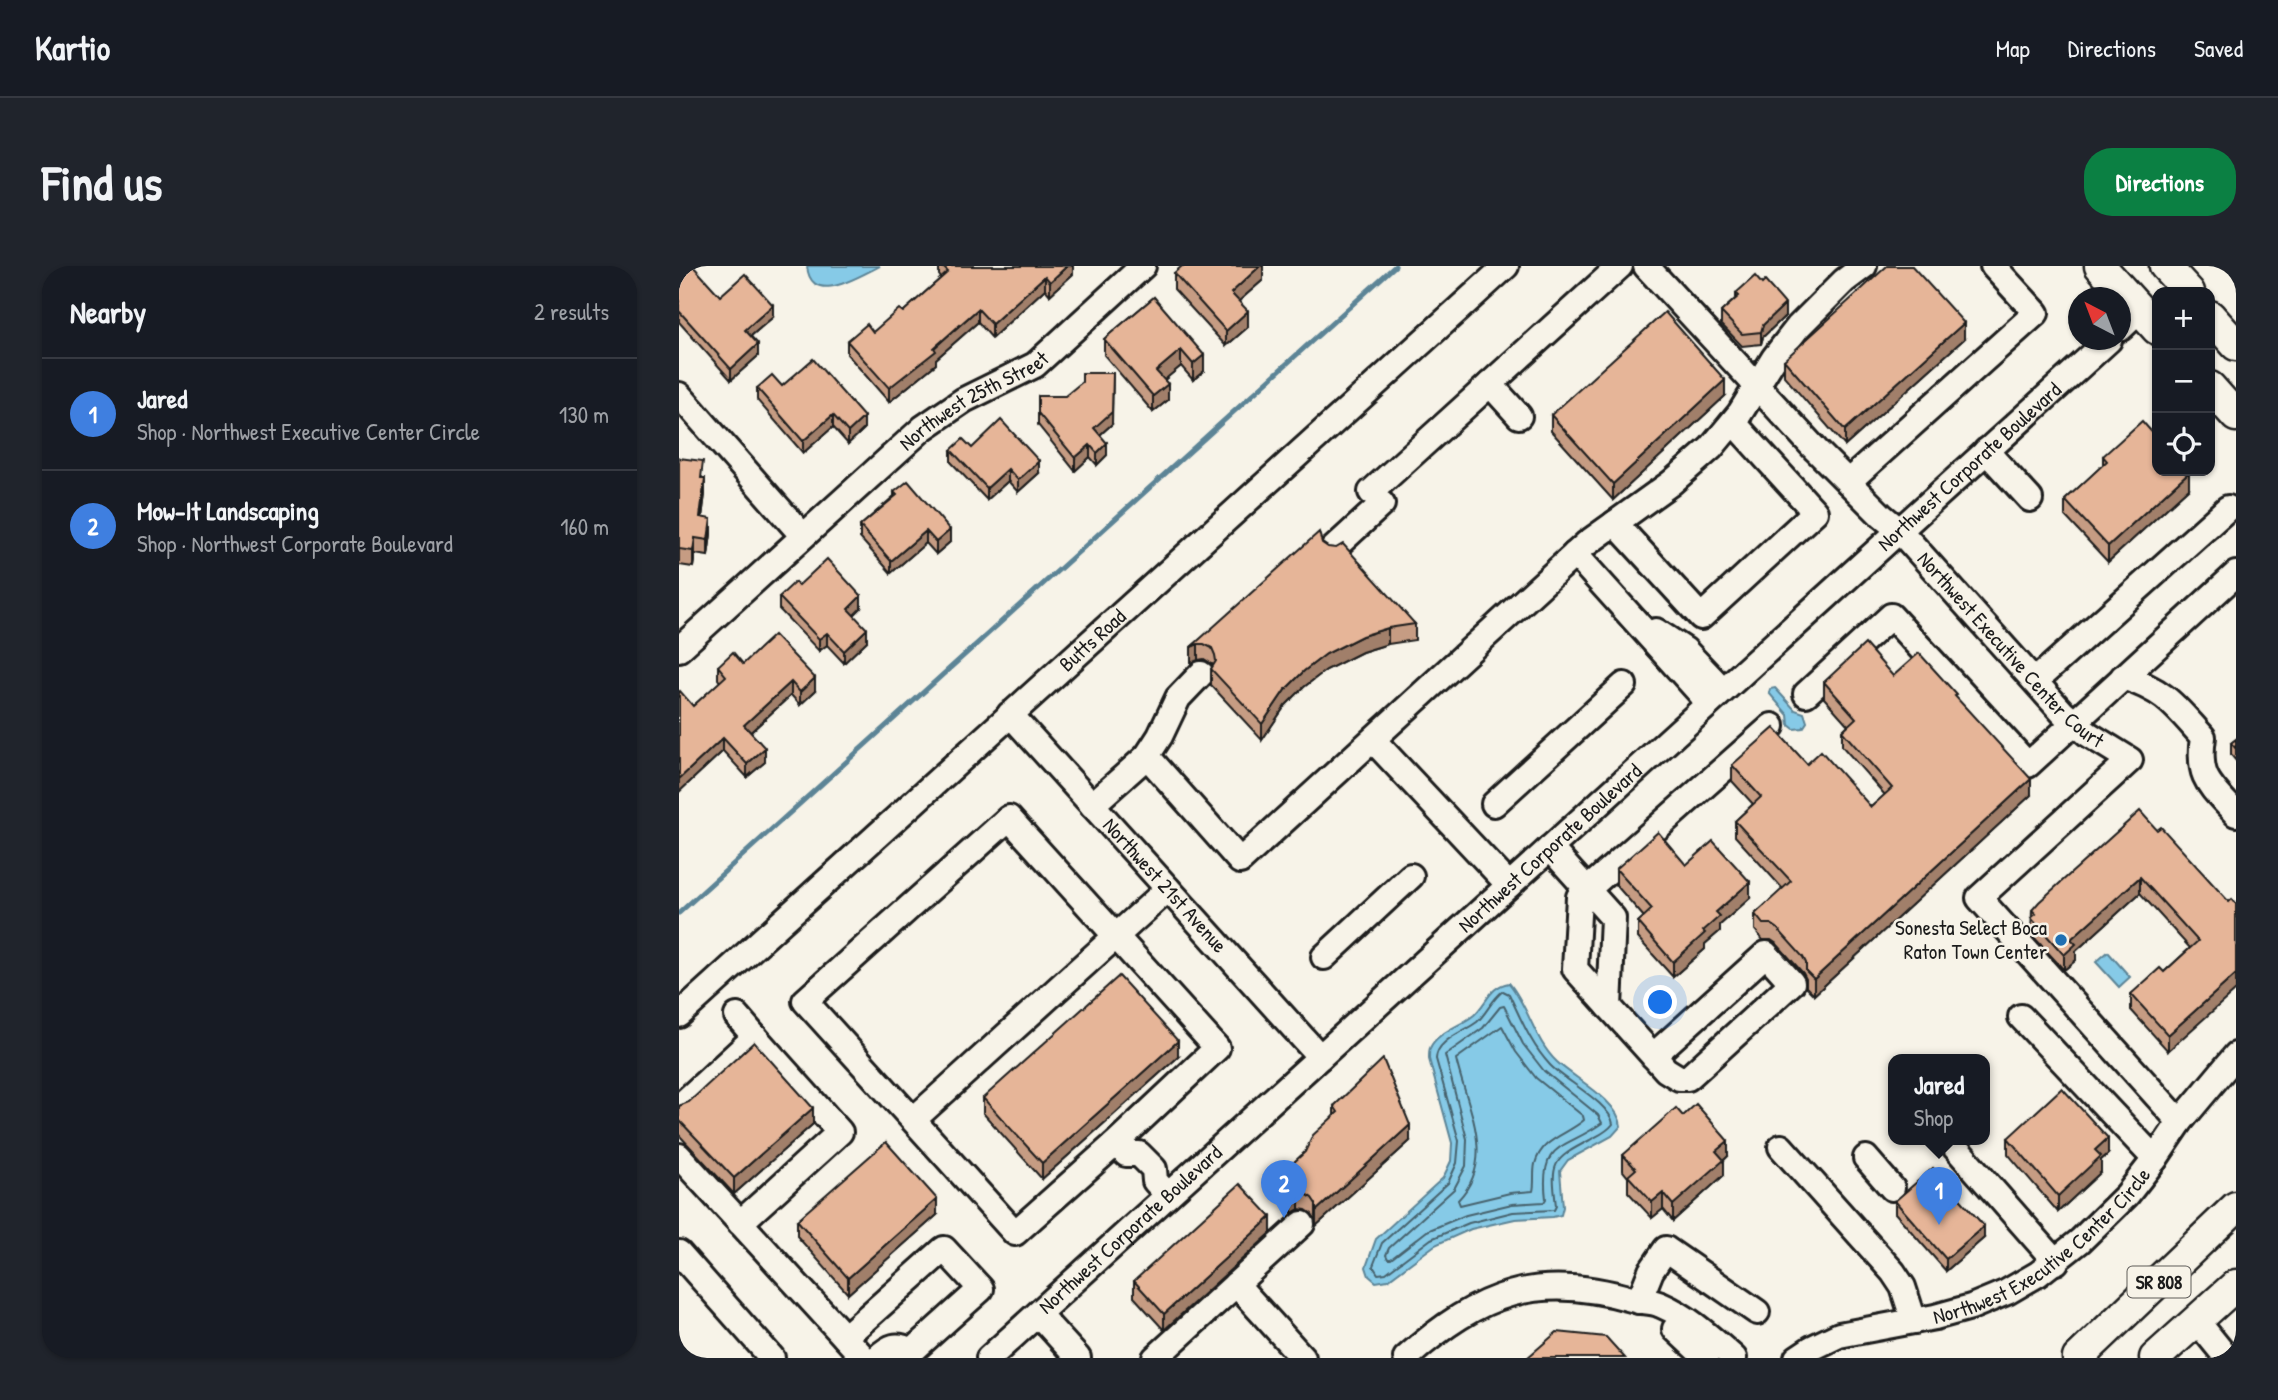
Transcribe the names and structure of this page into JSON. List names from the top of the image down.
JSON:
{
  "streets": {
    "main road": ["SR 808"],
    "street": [
      "Northwest 25th Street",
      "Northwest Corporate Boulevard",
      "Butts Road",
      "Northwest Executive Center Court",
      "Northwest 21st Avenue",
      "Northwest Executive Center Circle"
    ]
  },
  "crossings": [
    ["Northwest Corporate Boulevard", "Northwest Executive Center Court"],
    ["Northwest Corporate Boulevard", "Northwest 21st Avenue"],
    ["Butts Road", "Northwest 21st Avenue"],
    ["Northwest Executive Center Court", "Northwest Executive Center Circle"]
  ],
  "places": ["Sonesta Select Boca Raton Town Center"],
  "north": "top left",
  "page": {
    "header": "Kartio",
    "nav": ["Map", "Directions", "Saved"],
    "buttons": "Directions",
    "title": "Find us",
    "heading": ["Nearby", "2 results"],
    "map_buttons": ["+", "−"],
    "list": [
      {
        "mark": "1",
        "name": "Jared",
        "note": "Shop · Northwest Executive Center Circle",
        "value": "130 m"
      },
      {
        "mark": "2",
        "name": "Mow-It Landscaping",
        "note": "Shop · Northwest Corporate Boulevard",
        "value": "160 m"
      }
    ],
    "popup": ["Jared", "Shop"],
    "pins": ["2", "1"]
  }
}
